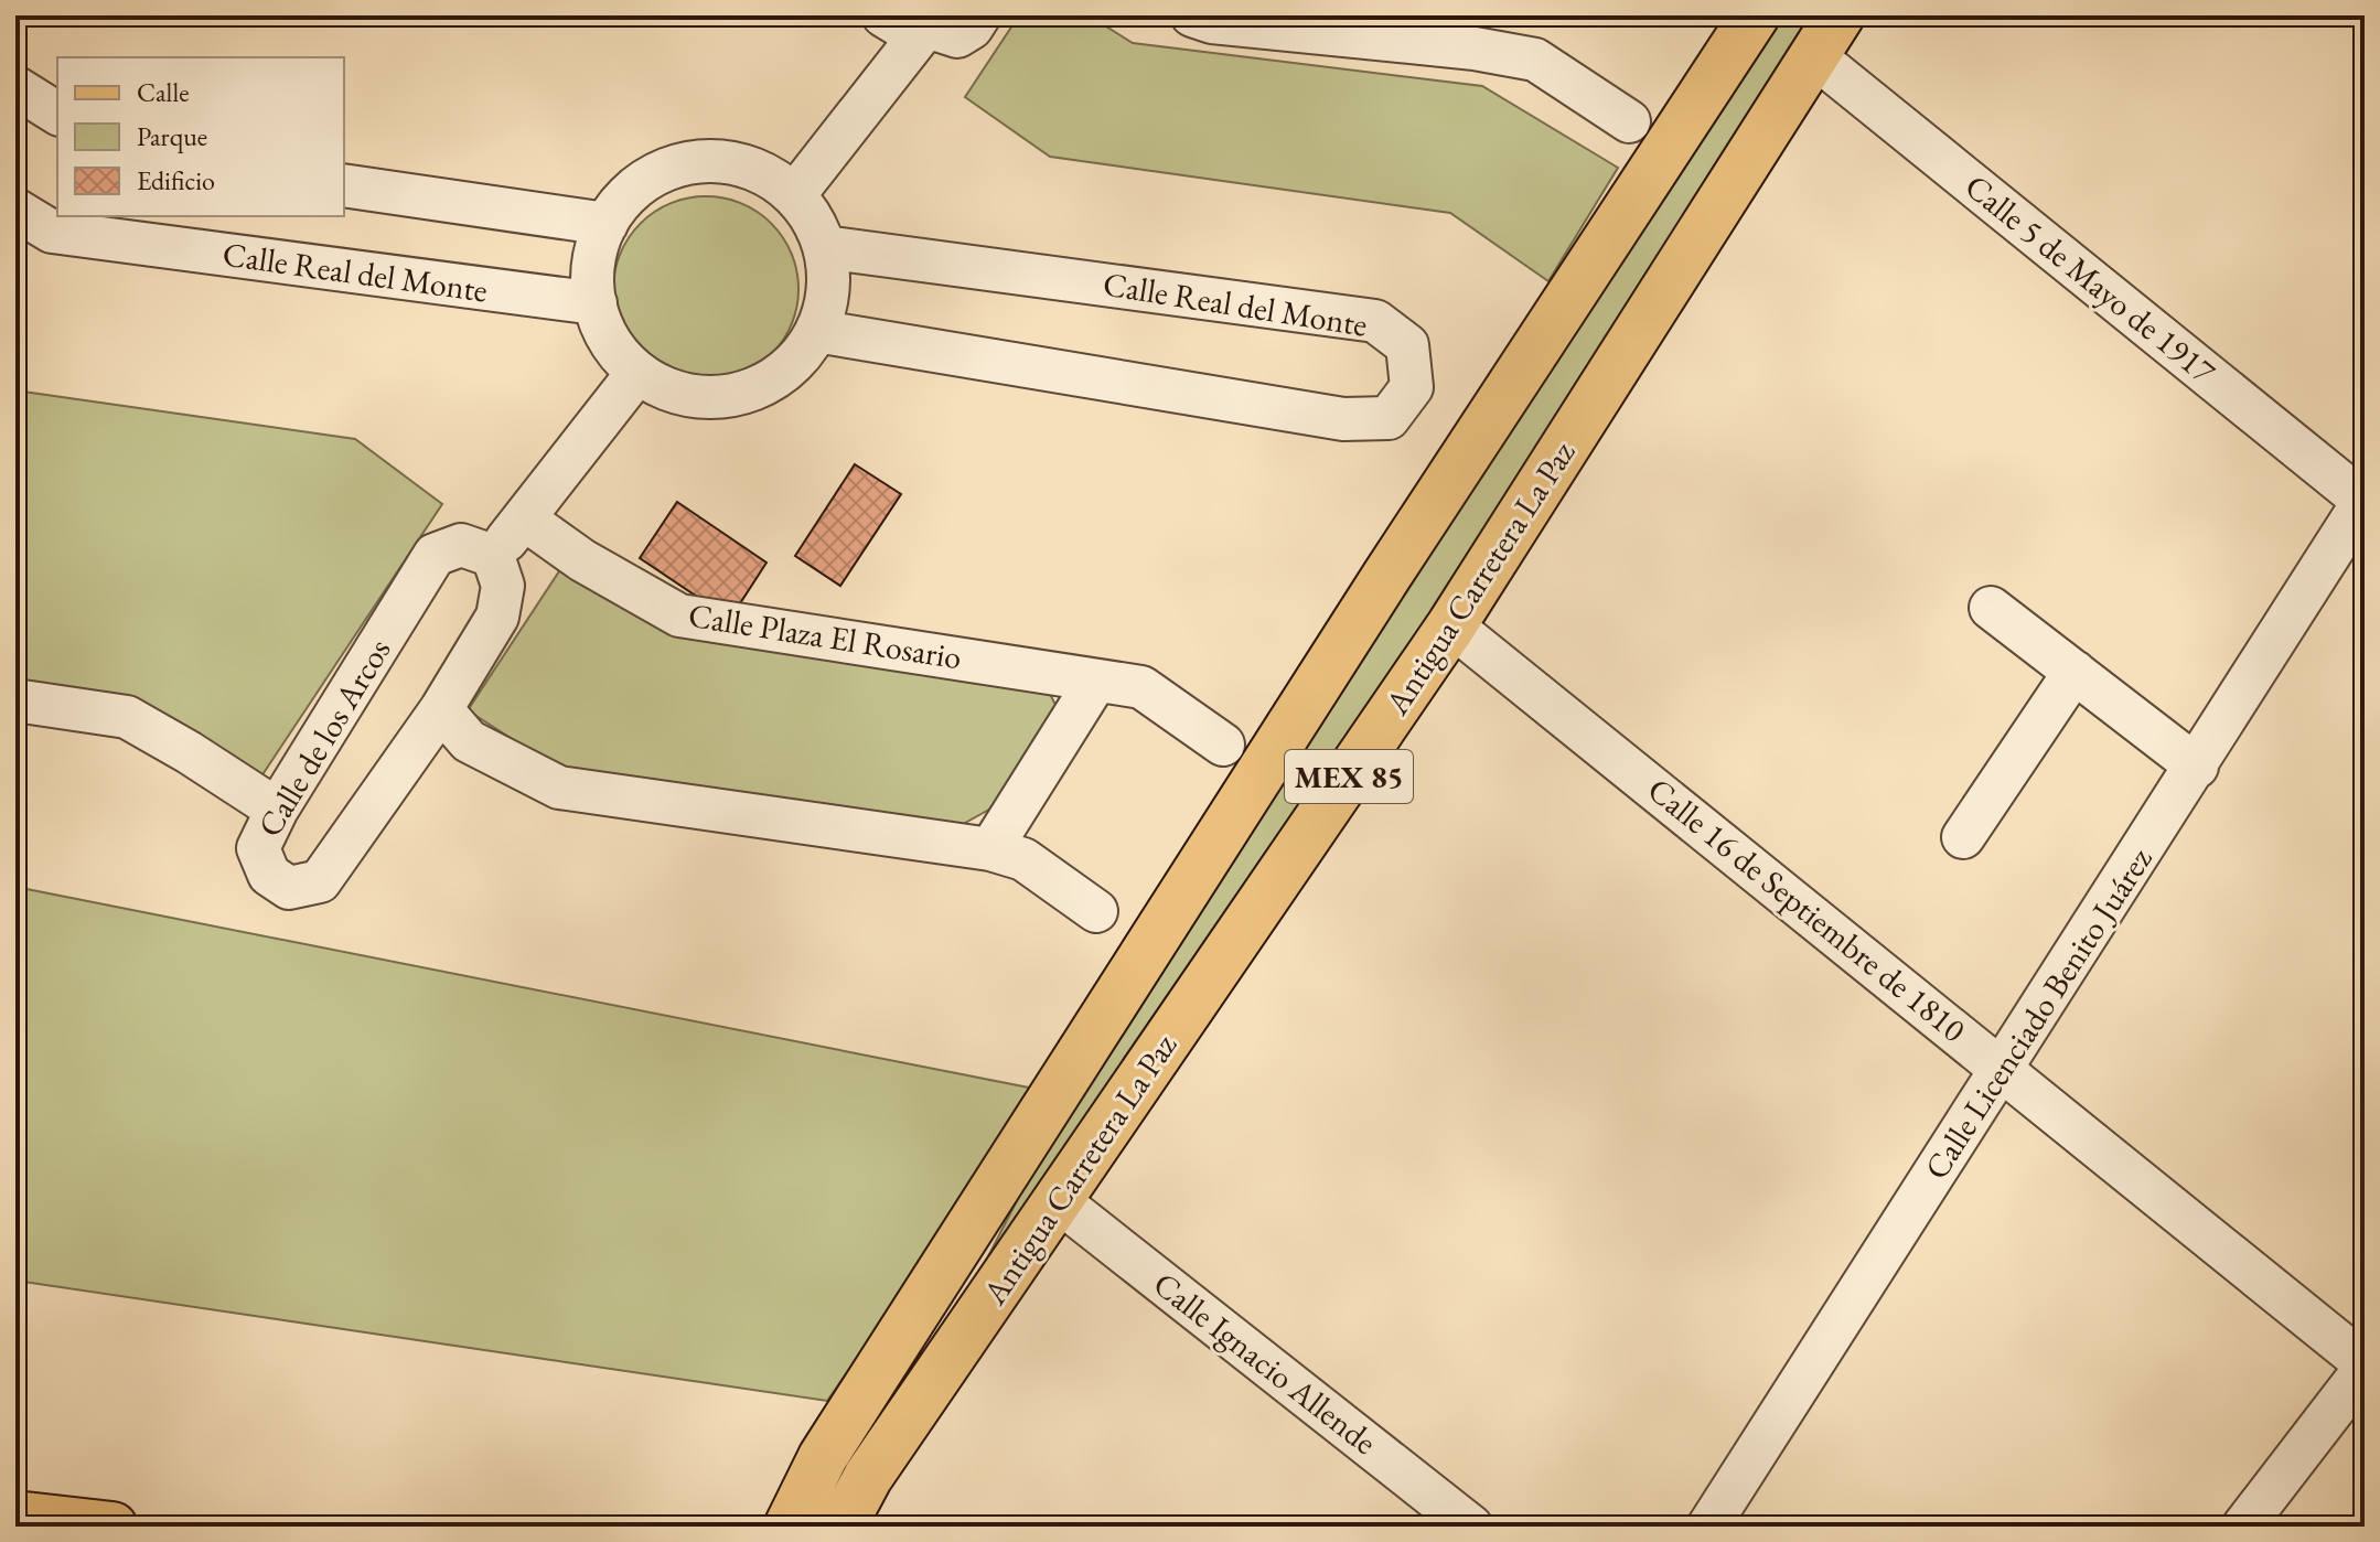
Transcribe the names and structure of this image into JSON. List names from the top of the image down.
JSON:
{
  "streets": {
    "main road": ["Antigua Carretera La Paz", "MEX 85"],
    "street": [
      "Calle Real del Monte",
      "Calle 5 de Mayo de 1917",
      "Calle Plaza El Rosario",
      "Calle de los Arcos",
      "Calle 16 de Septiembre de 1810",
      "Calle Licenciado Benito Juárez",
      "Calle Ignacio Allende"
    ]
  },
  "crossings": [
    ["Calle 5 de Mayo de 1917", "Antigua Carretera La Paz"],
    ["Calle 5 de Mayo de 1917", "Calle Licenciado Benito Juárez"],
    ["Antigua Carretera La Paz", "Calle 16 de Septiembre de 1810"],
    ["Antigua Carretera La Paz", "Calle Ignacio Allende"],
    ["Calle 16 de Septiembre de 1810", "Calle Licenciado Benito Juárez"]
  ],
  "legend": ["Calle", "Parque", "Edificio"]
}
